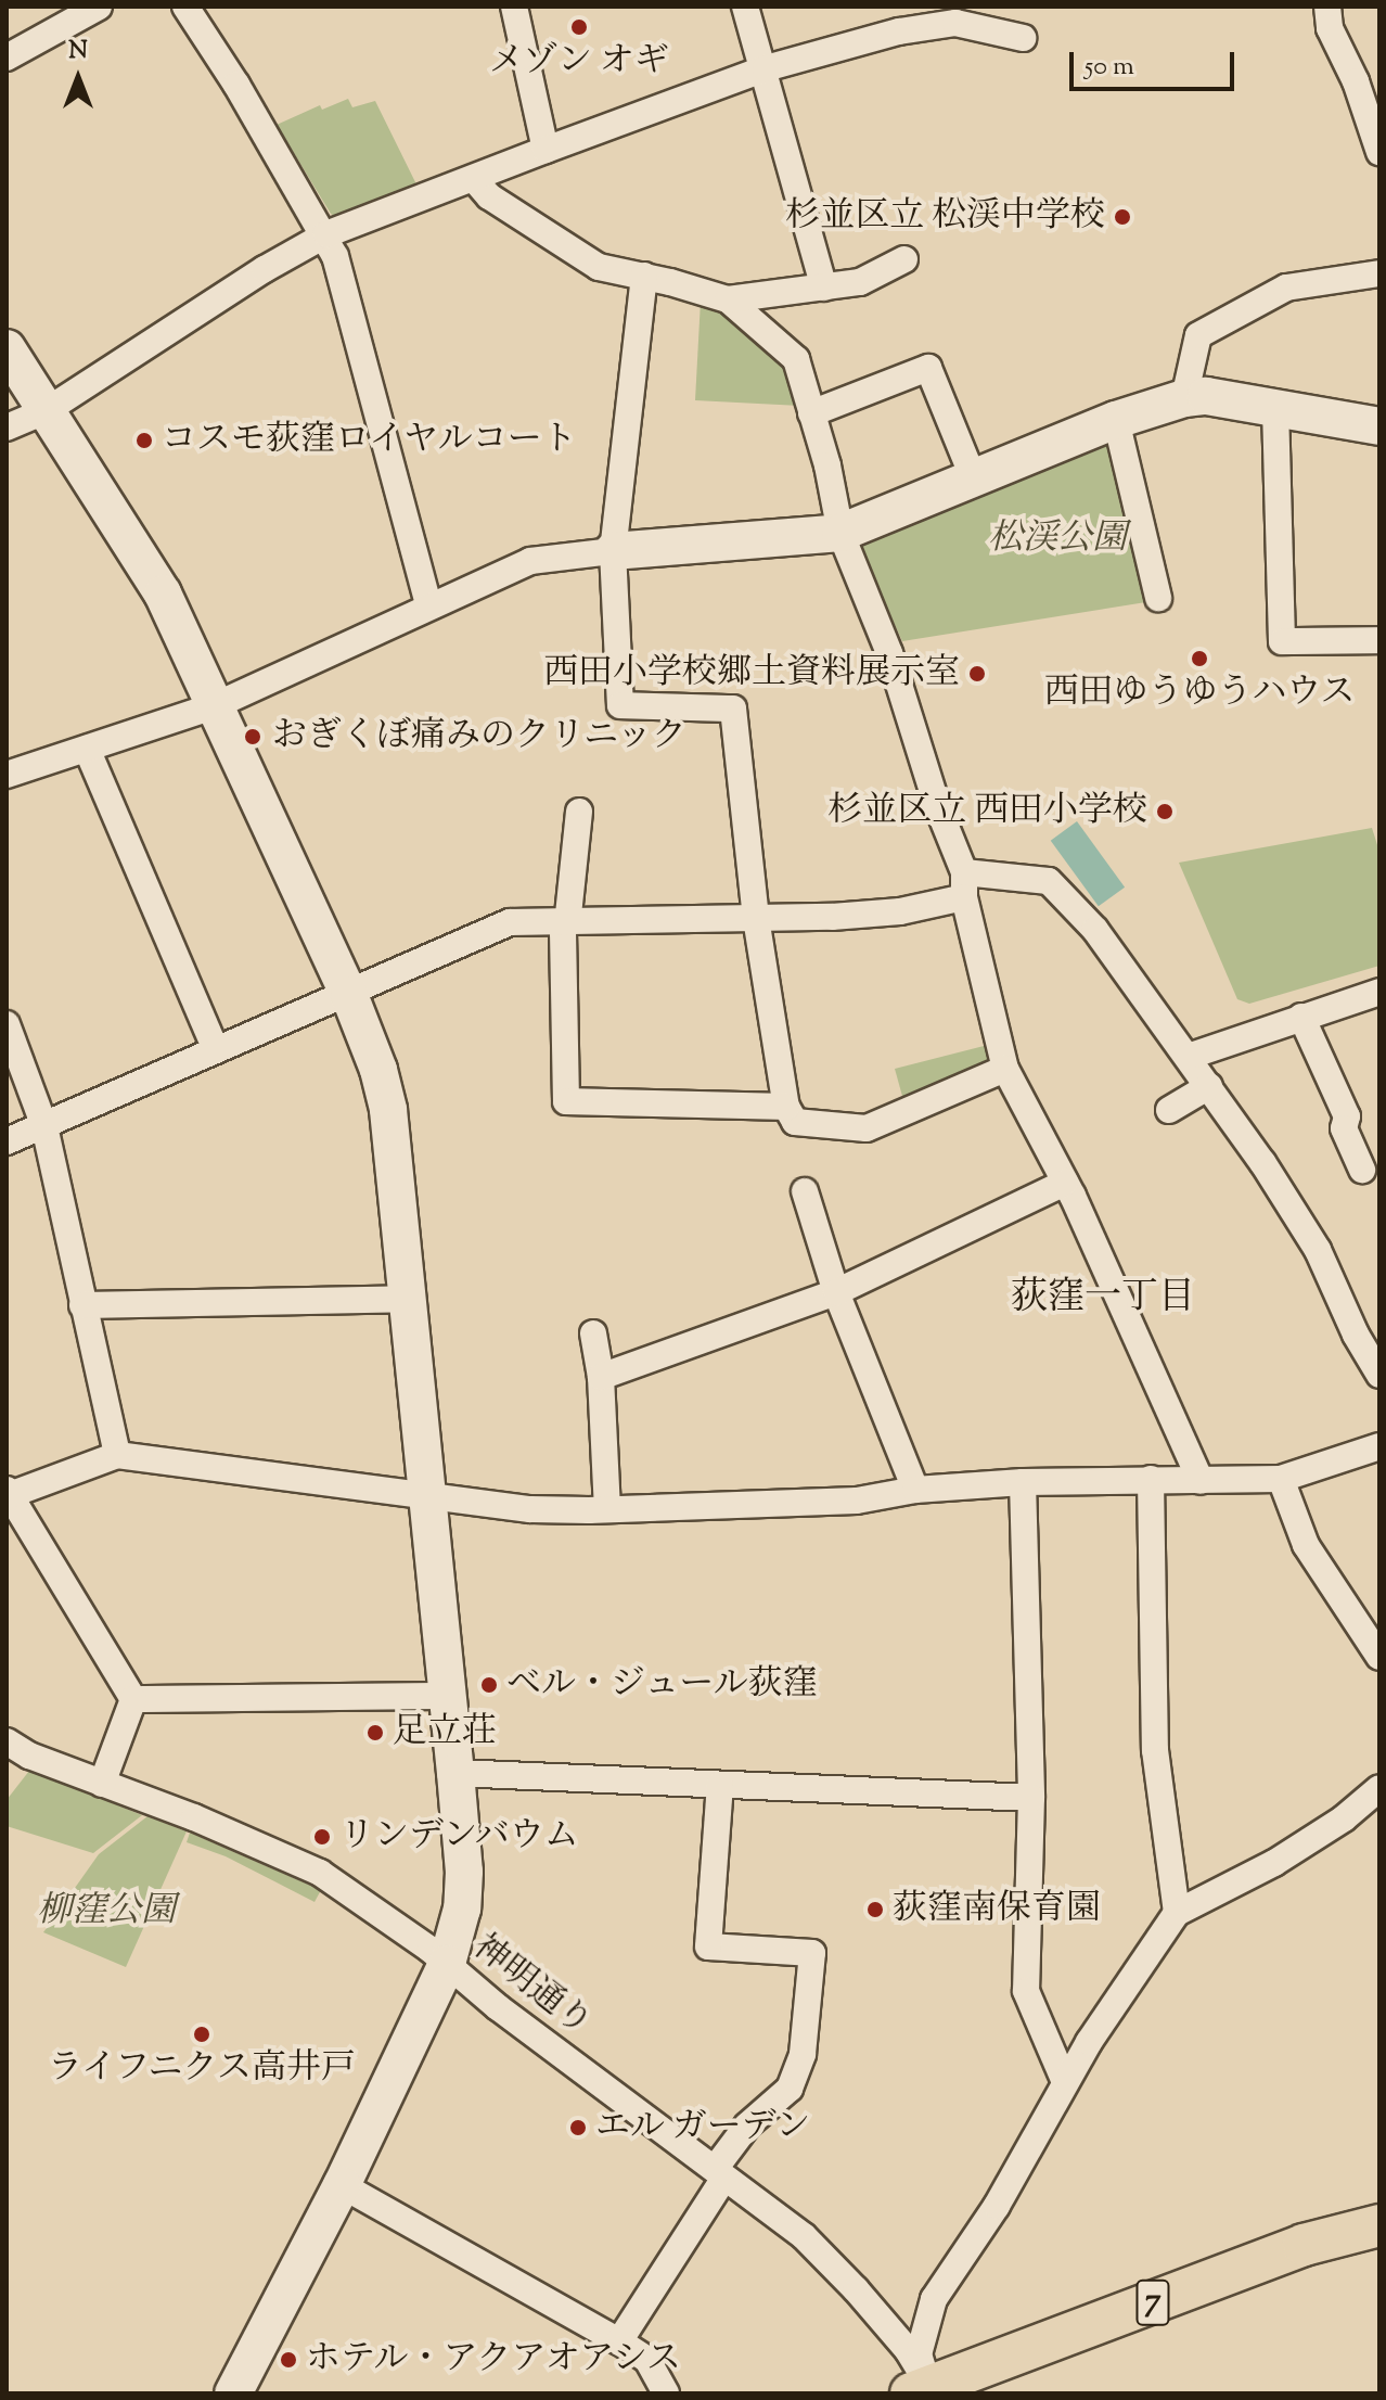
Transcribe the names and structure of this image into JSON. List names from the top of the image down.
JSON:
{
  "streets": {
    "main road": ["7"],
    "street": ["神明通り"]
  },
  "crossings": [
    ["神明通り", "7"]
  ],
  "districts": ["荻窪一丁目"],
  "parks": ["松渓公園", "柳窪公園"],
  "places": [
    "メゾン オギ",
    "杉並区立 松渓中学校",
    "コスモ荻窪ロイヤルコート",
    "西田ゆうゆうハウス",
    "西田小学校郷土資料展示室",
    "おぎくぼ痛みのクリニック",
    "杉並区立 西田小学校",
    "ベル・ジュール荻窪",
    "足立荘",
    "リンデンバウム",
    "荻窪南保育園",
    "ライフニクス高井戸",
    "エル ガーデン",
    "ホテル・アクアオアシス"
  ],
  "scale_bar": "50 m",
  "north": "top"
}
